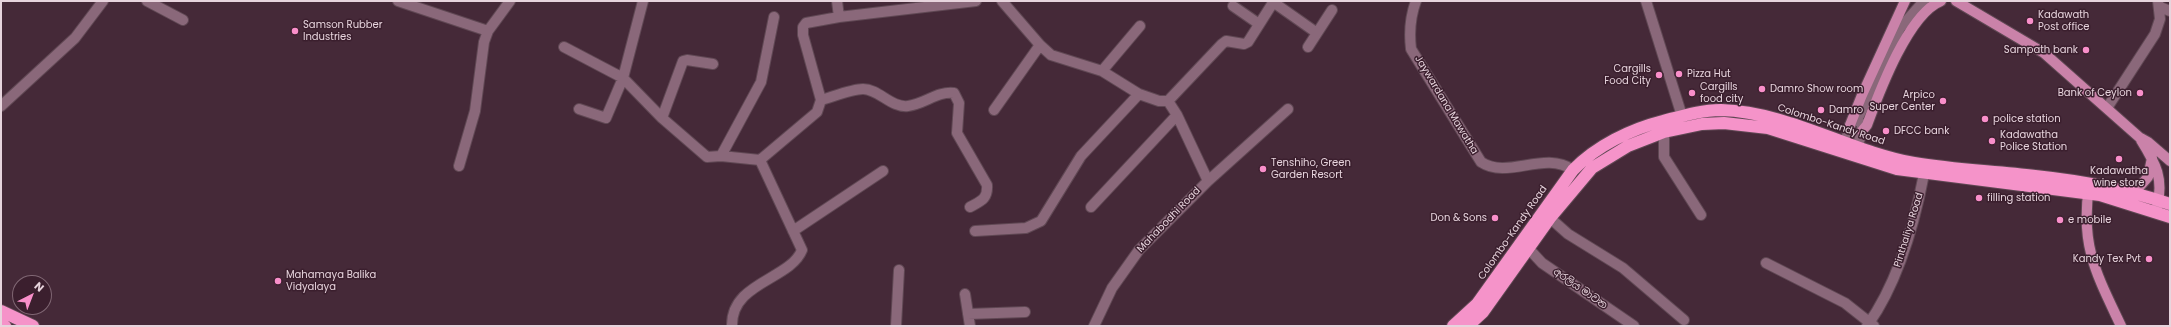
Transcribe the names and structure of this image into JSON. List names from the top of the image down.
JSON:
{
  "streets": {
    "highway": ["Colombo-Kandy Road"],
    "street": [
      "Jaywardana Mawatha",
      "Mahabodhi Road",
      "Pinthaliya Road",
      "අරලිය මාවත"
    ]
  },
  "crossings": [
    ["Jaywardana Mawatha", "Colombo-Kandy Road"],
    ["Colombo-Kandy Road", "Pinthaliya Road"],
    ["Colombo-Kandy Road", "අරලිය මාවත"]
  ],
  "places": [
    "Kadawath Post office",
    "Samson Rubber Industries",
    "Sampath bank",
    "Pizza Hut",
    "Cargills Food City",
    "Damro Show room",
    "Cargills food city",
    "Bank of Ceylon",
    "Arpico Super Center",
    "Damro",
    "police station",
    "DFCC bank",
    "Kadawatha Police Station",
    "Kadawatha wine store",
    "Tenshiho, Green Garden Resort",
    "filling station",
    "Don & Sons",
    "e mobile",
    "Kandy Tex Pvt",
    "Mahamaya Balika Vidyalaya"
  ],
  "north": "top right"
}
